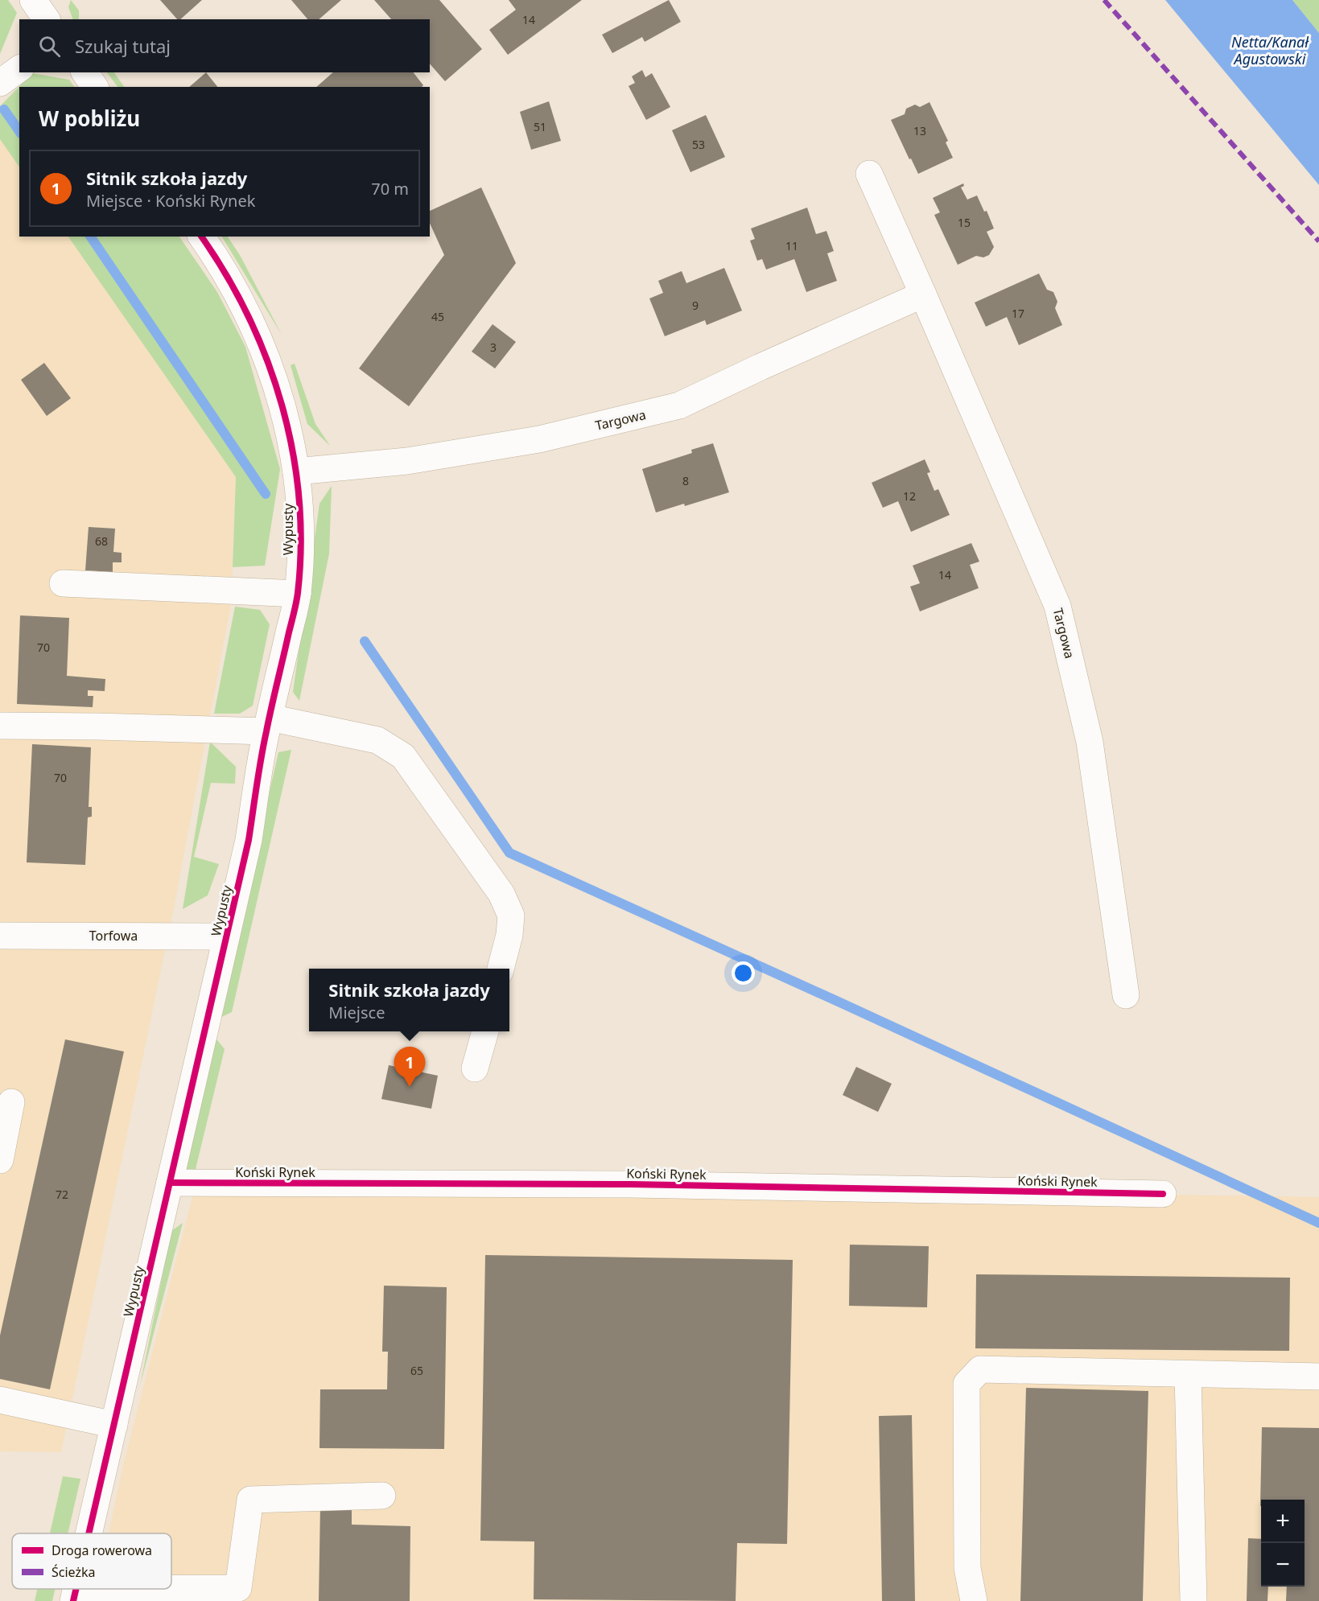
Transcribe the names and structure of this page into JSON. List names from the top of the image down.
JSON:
{
  "streets": {
    "street": [
      "Targowa",
      "Wypusty",
      "Torfowa",
      "Koński Rynek"
    ]
  },
  "crossings": [
    ["Targowa", "Wypusty"],
    ["Wypusty", "Torfowa"],
    ["Wypusty", "Koński Rynek"]
  ],
  "water": ["Netta/Kanał Agustowski"],
  "house_numbers": [
    "14",
    "51",
    "13",
    "53",
    "15",
    "11",
    "9",
    "17",
    "45",
    "3",
    "8",
    "12",
    "68",
    "14",
    "70",
    "70",
    "72",
    "65"
  ],
  "legend": ["Droga rowerowa", "Ścieżka"],
  "page": {
    "search": "Szukaj tutaj",
    "heading": "W pobliżu",
    "list": [
      {
        "mark": "1",
        "name": "Sitnik szkoła jazdy",
        "note": "Miejsce · Koński Rynek",
        "value": "70 m"
      }
    ],
    "popup": ["Sitnik szkoła jazdy", "Miejsce"],
    "pins": "1",
    "map_buttons": ["+", "−"]
  }
}
